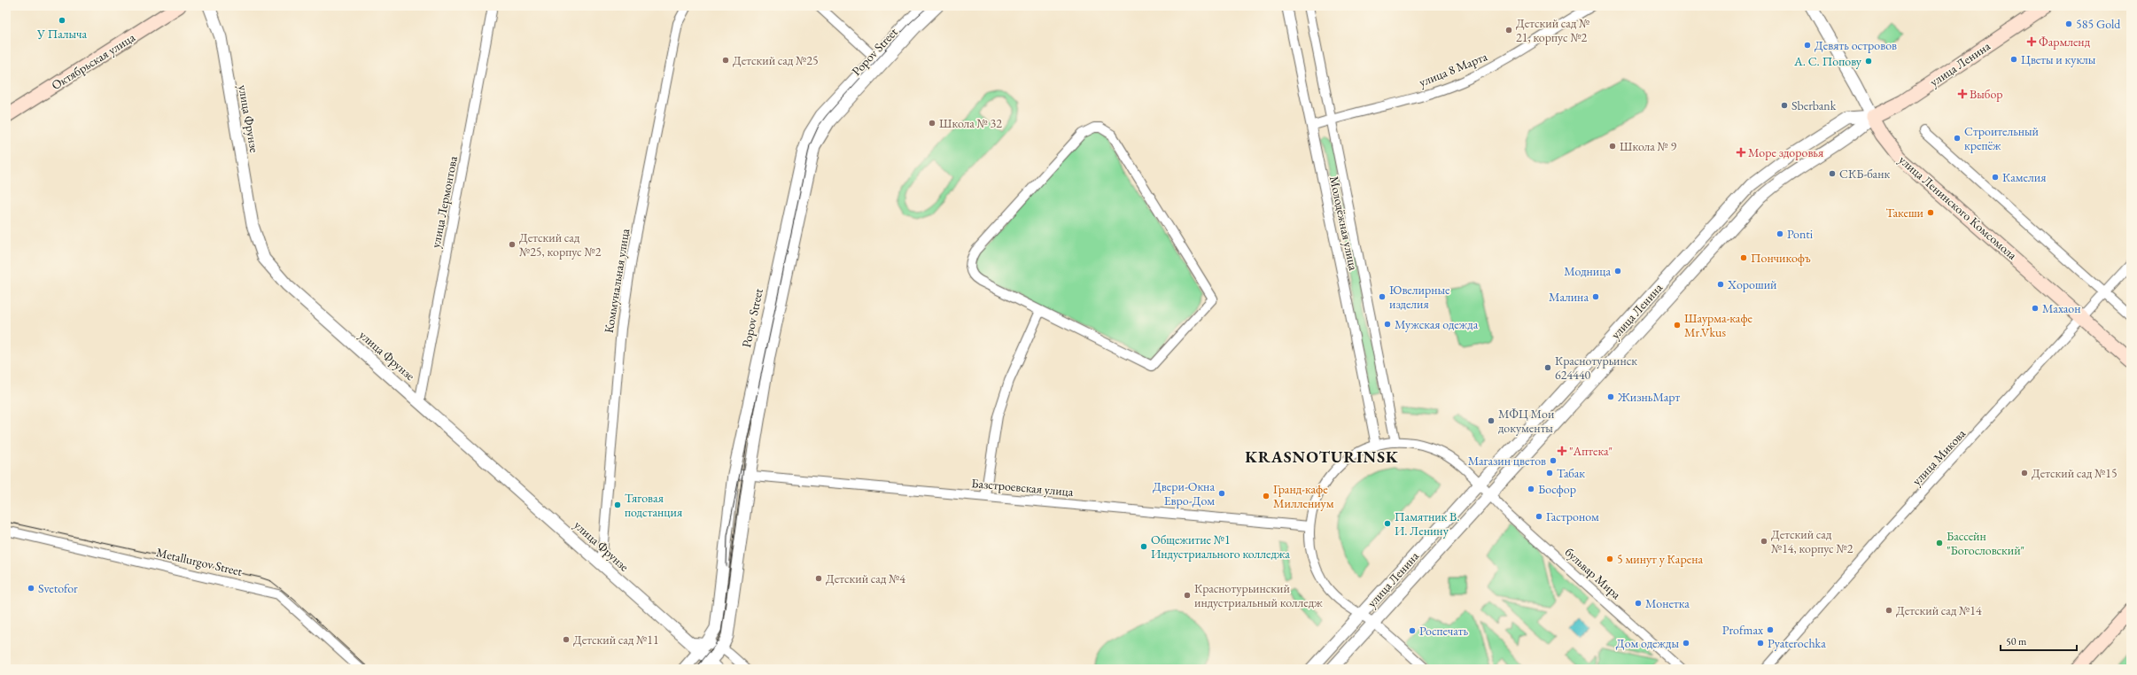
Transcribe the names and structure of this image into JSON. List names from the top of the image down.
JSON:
{
  "streets": {
    "main road": ["Октябрьская улица", "улица Ленина", "улица Ленинского Комсомола"],
    "street": [
      "Popov Street",
      "улица 8 Марта",
      "улица Фрунзе",
      "улица Лермонтова",
      "Молодёжная улица",
      "Коммунальная улица",
      "улица Микова",
      "Базстроевская улица",
      "Metallurgov Street",
      "бульвар Мира"
    ]
  },
  "crossings": [
    ["Popov Street", "улица Фрунзе"],
    ["Popov Street", "Базстроевская улица"],
    ["улица Ленина", "улица Ленинского Комсомола"],
    ["улица Ленина", "бульвар Мира"],
    ["улица 8 Марта", "Молодёжная улица"],
    ["улица Фрунзе", "улица Лермонтова"],
    ["улица Фрунзе", "Коммунальная улица"],
    ["улица Ленинского Комсомола", "улица Микова"],
    ["Молодёжная улица", "бульвар Мира"],
    ["Базстроевская улица", "бульвар Мира"]
  ],
  "districts": ["KRASNOTURINSK"],
  "places": {
    "other": [
      "У Палыча",
      "585 Gold",
      "Детский сад № 21, корпус №2",
      "Девять островов",
      "Цветы и куклы",
      "Детский сад №25",
      "А. С. Попову",
      "Sberbank",
      "Школа № 32",
      "Строительный крепёж",
      "Школа № 9",
      "СКБ-банк",
      "Камелия",
      "Такеши",
      "Ponti",
      "Детский сад №25, корпус №2",
      "Пончикофъ",
      "Модница",
      "Хороший",
      "Ювелирные изделия",
      "Малина",
      "Махаон",
      "Мужская одежда",
      "Шаурма-кафе Mr.Vkus",
      "Краснотурьинск 624440",
      "ЖизньМарт",
      "МФЦ Мои документы",
      "Магазин цветов",
      "Табак",
      "Детский сад №15",
      "Босфор",
      "Двери-Окна Евро-Дом",
      "Гранд-кафе Миллениум",
      "Тяговая подстанция",
      "Гастроном",
      "Памятник В. И. Ленину",
      "Детский сад №14, корпус №2",
      "Бассейн \"Богословский\"",
      "Общежитие №1 Индустриального колледжа",
      "5 минут у Карена",
      "Детский сад №4",
      "Svetofor",
      "Краснотурьинский индустриальный колледж",
      "Монетка",
      "Детский сад №14",
      "Profmax",
      "Роспечать",
      "Детский сад №11",
      "Дом одежды",
      "Pyaterochka"
    ],
    "health": [
      "Фармленд",
      "Выбор",
      "Море здоровья",
      "\"Аптека\""
    ]
  },
  "scale_bar": "50 m"
}
